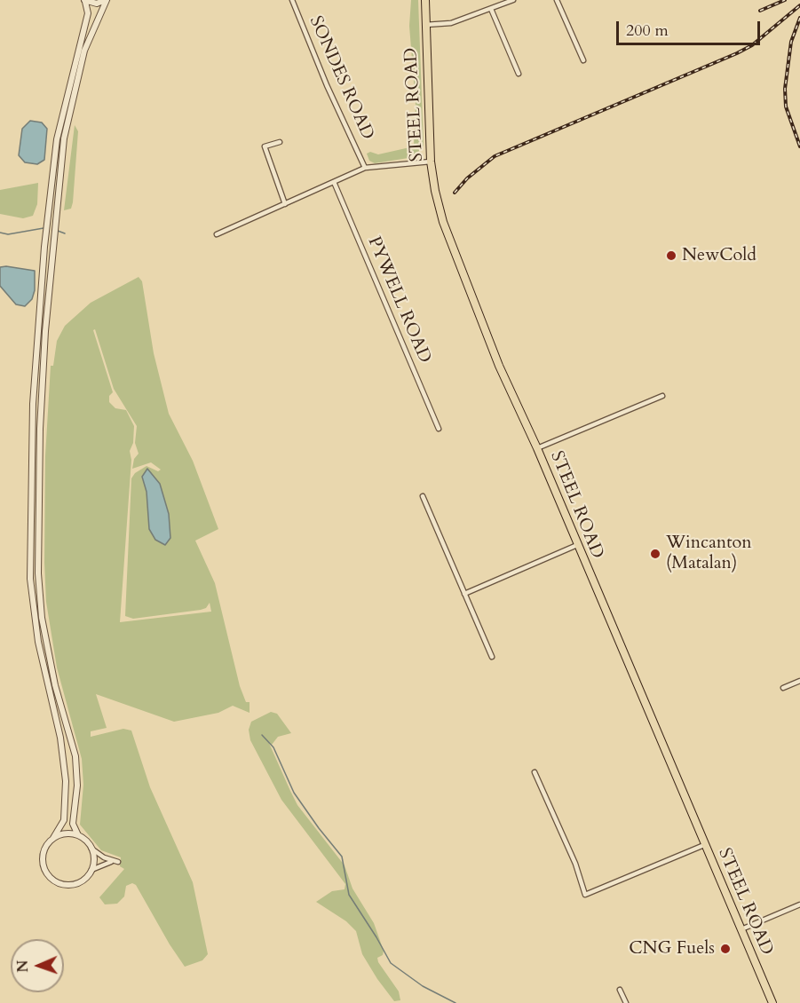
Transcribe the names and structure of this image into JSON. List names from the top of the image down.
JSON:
{
  "streets": {
    "main road": ["STEEL ROAD"],
    "street": ["SONDES ROAD", "PYWELL ROAD"]
  },
  "places": ["NewCold", "Wincanton (Matalan)", "CNG Fuels"],
  "scale_bar": "200 m",
  "north": "left"
}
